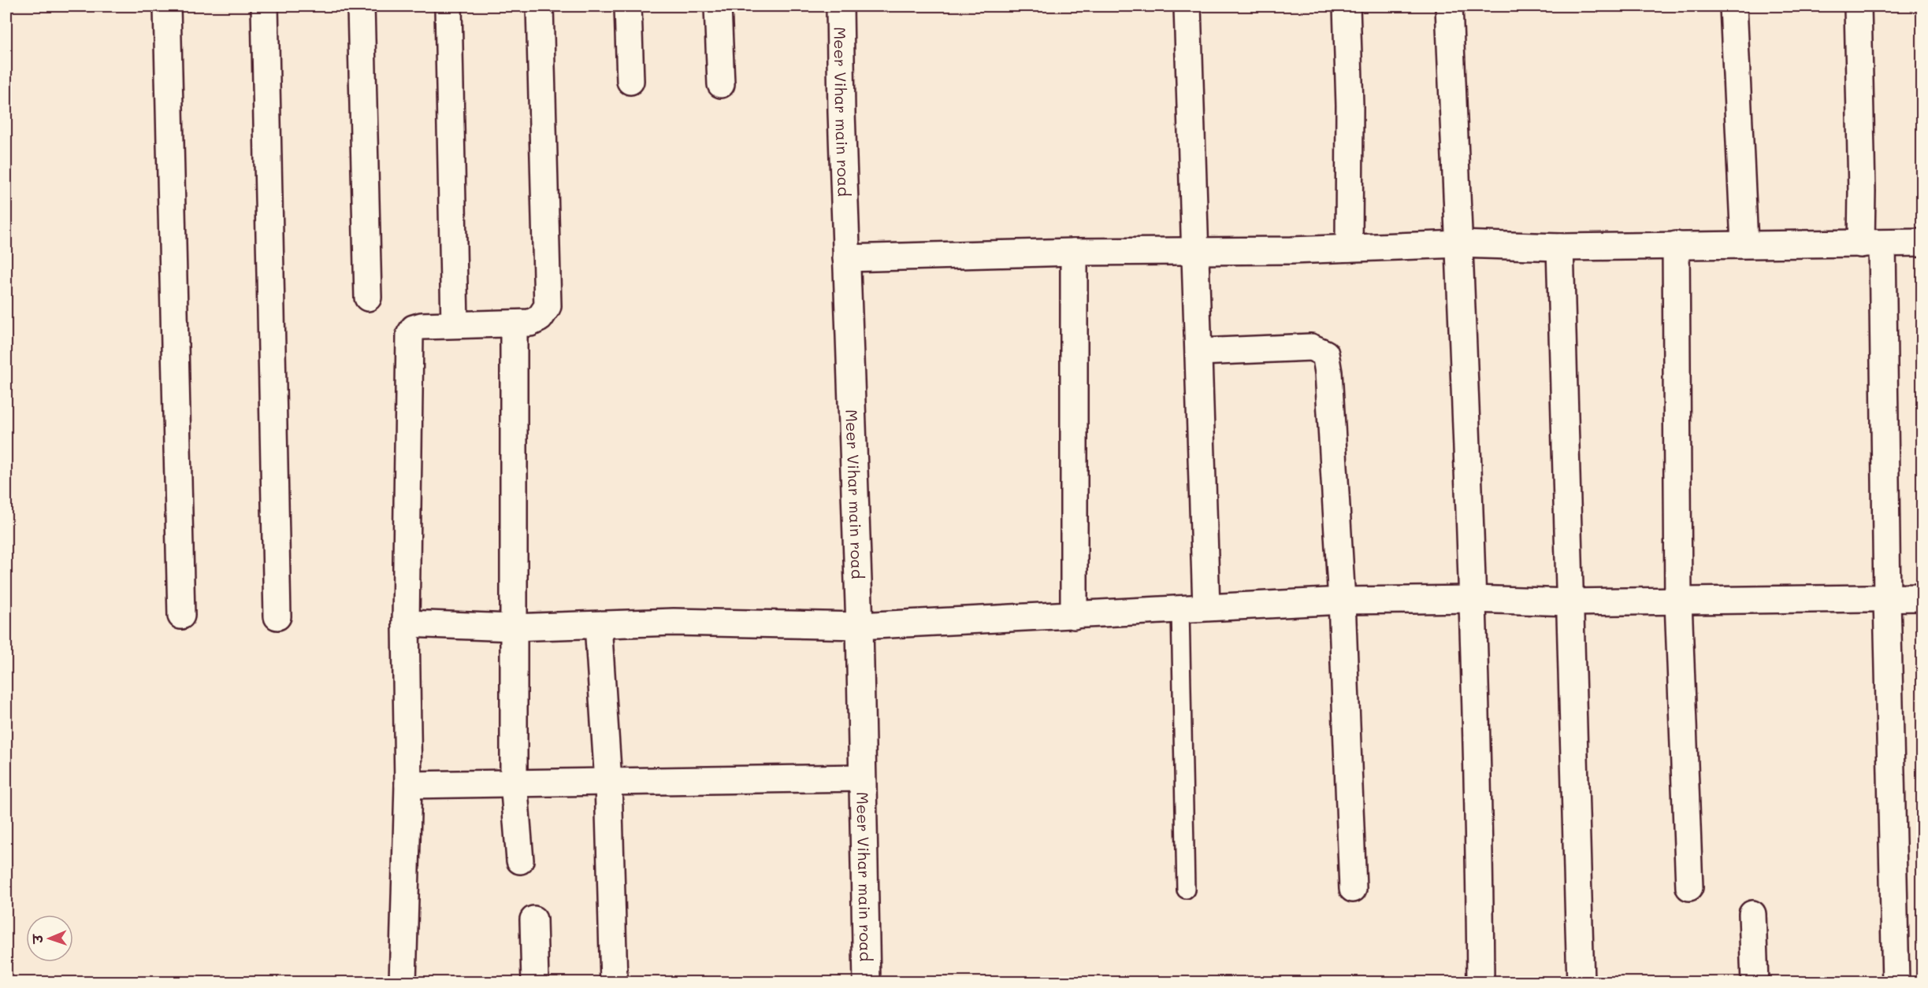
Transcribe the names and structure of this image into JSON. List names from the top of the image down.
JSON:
{
  "streets": {
    "street": ["Meer Vihar main road"]
  },
  "north": "left"
}
